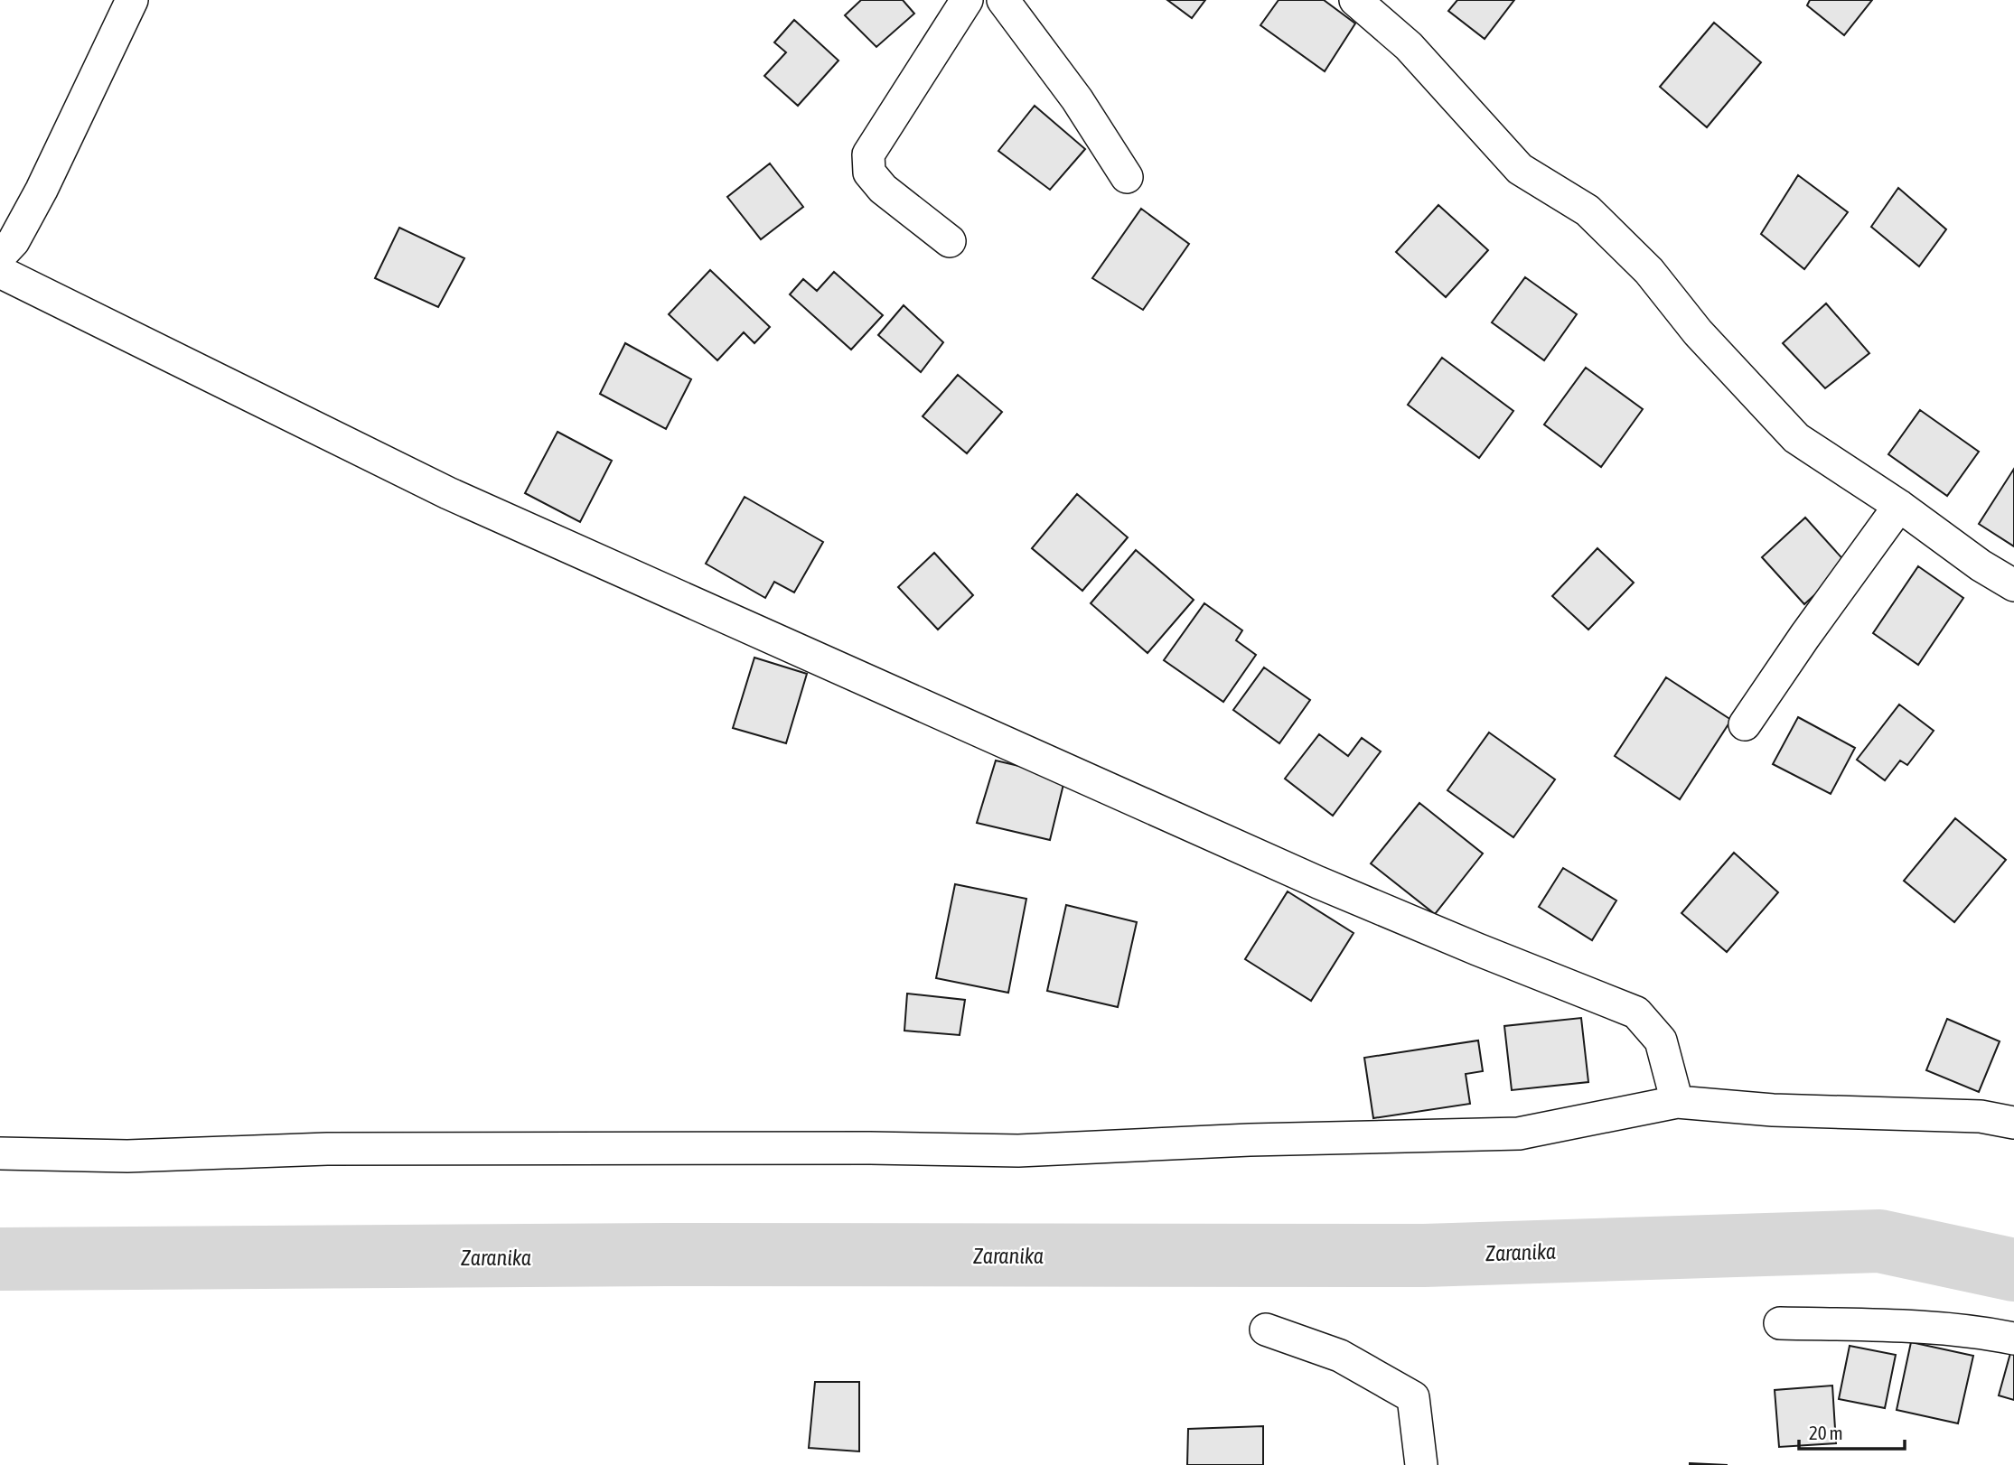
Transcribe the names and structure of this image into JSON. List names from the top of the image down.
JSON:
{
  "water": ["Zaranika"],
  "scale_bar": "20 m"
}
